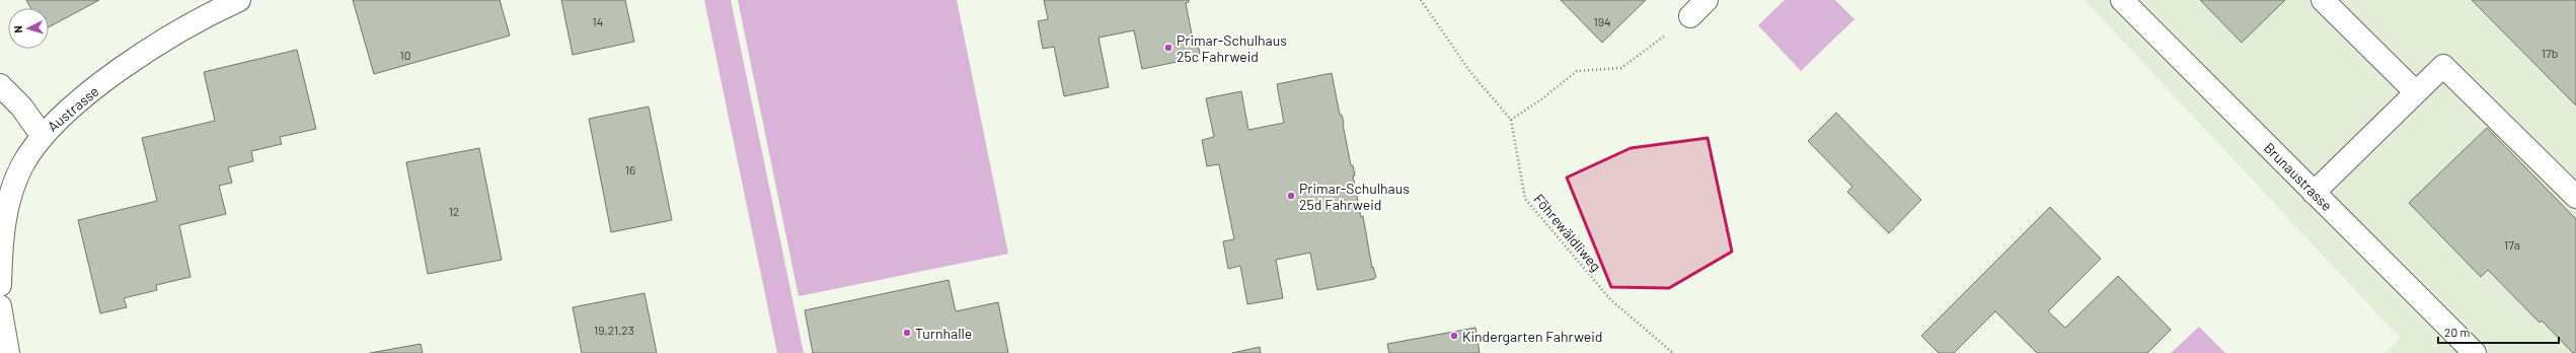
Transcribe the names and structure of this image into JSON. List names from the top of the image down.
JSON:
{
  "streets": {
    "street": ["Austrasse", "Brunaustrasse"],
    "path": ["Föhrewäldliweg"]
  },
  "places": [
    "Primar-Schulhaus 25c Fahrweid",
    "Primar-Schulhaus 25d Fahrweid",
    "Turnhalle",
    "Kindergarten Fahrweid"
  ],
  "house_numbers": [
    "14",
    "194",
    "17b",
    "10",
    "16",
    "12",
    "17a",
    "19,21,23"
  ],
  "scale_bar": "20 m",
  "north": "left"
}
